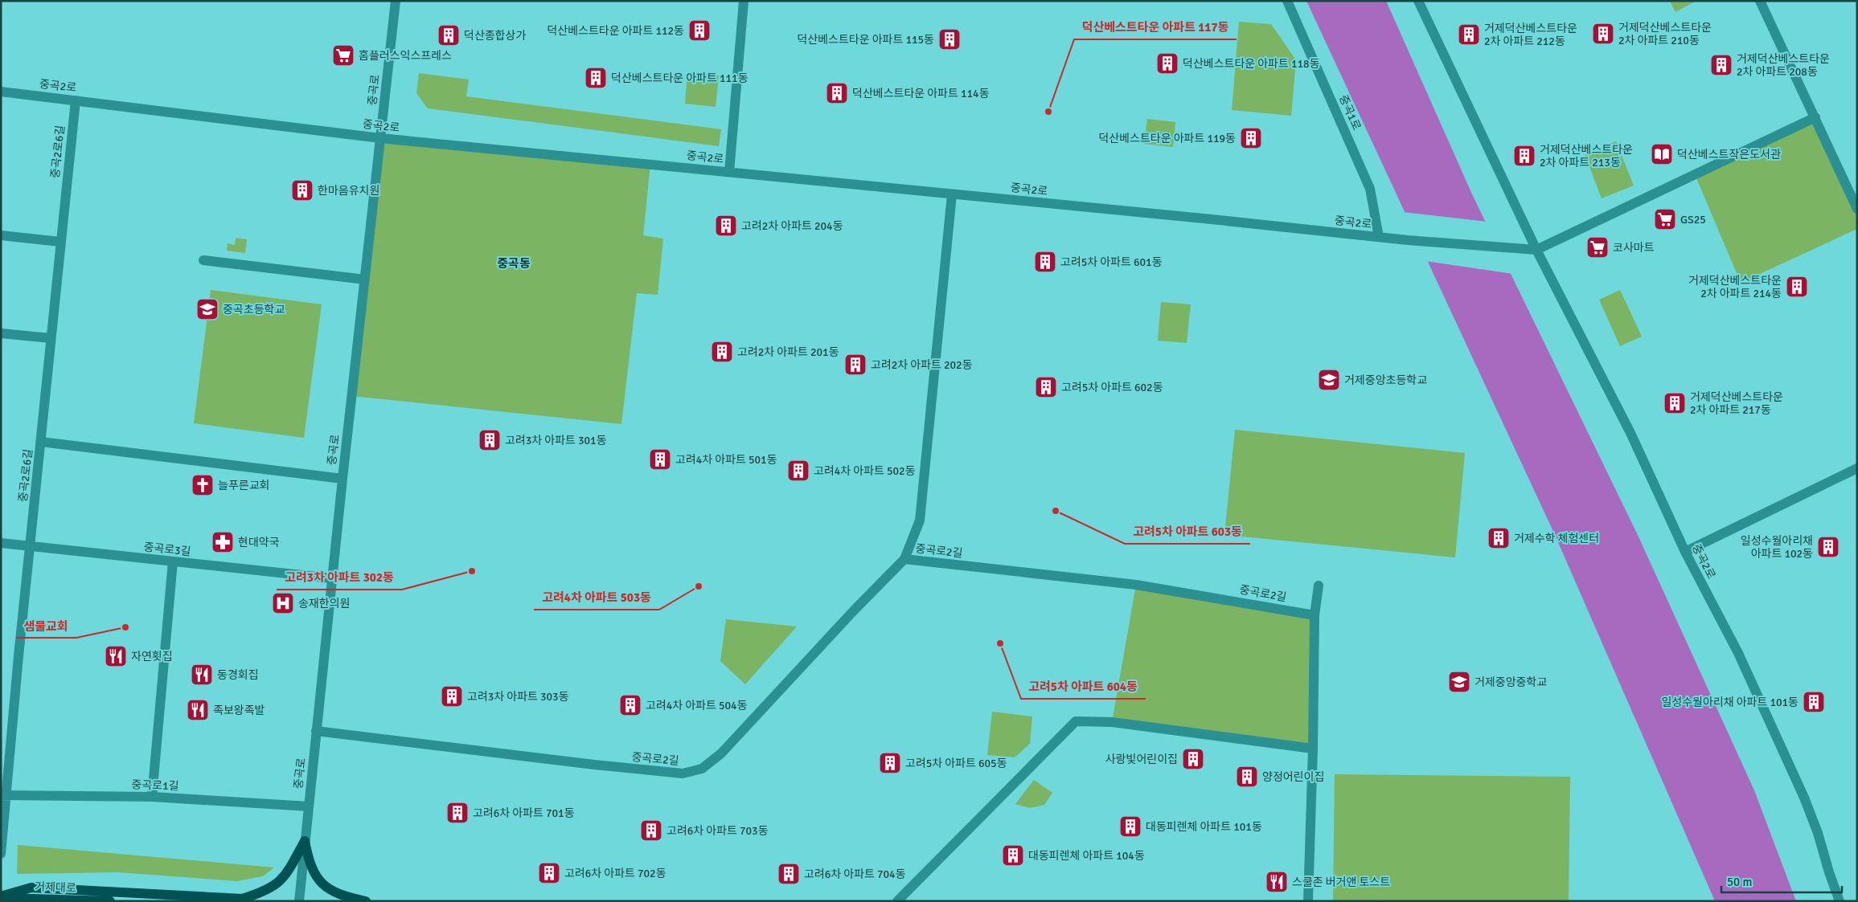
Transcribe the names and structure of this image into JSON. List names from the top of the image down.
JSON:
{
  "streets": {
    "main road": ["거제대로"],
    "street": [
      "중곡2로",
      "중곡로",
      "중곡1로",
      "중곡2로6길",
      "중곡로3길",
      "중곡로2길",
      "중곡로1길"
    ]
  },
  "crossings": [
    ["중곡2로", "중곡로"],
    ["중곡2로", "중곡1로"],
    ["중곡2로", "중곡2로6길"],
    ["중곡로", "중곡로3길"],
    ["중곡로", "중곡로2길"],
    ["중곡로", "중곡로1길"],
    ["중곡2로6길", "중곡로3길"],
    ["중곡2로6길", "중곡로1길"]
  ],
  "districts": ["중곡동"],
  "places": {
    "building": [
      "덕산베스트타운 아파트 112동",
      "거제덕산베스트타운 2차 아파트 210동",
      "거제덕산베스트타운 2차 아파트 212동",
      "덕산종합상가",
      "덕산베스트타운 아파트 115동",
      "덕산베스트타운 아파트 118동",
      "거제덕산베스트타운 2차 아파트 208동",
      "덕산베스트타운 아파트 111동",
      "덕산베스트타운 아파트 114동",
      "덕산베스트타운 아파트 119동",
      "거제덕산베스트타운 2차 아파트 213동",
      "한마음유치원",
      "고려2차 아파트 204동",
      "고려5차 아파트 601동",
      "거제덕산베스트타운 2차 아파트 214동",
      "고려2차 아파트 201동",
      "고려2차 아파트 202동",
      "고려5차 아파트 602동",
      "거제덕산베스트타운 2차 아파트 217동",
      "고려3차 아파트 301동",
      "고려4차 아파트 501동",
      "고려4차 아파트 502동",
      "거제수학 체험센터",
      "일성수월아리채 아파트 102동",
      "고려3차 아파트 303동",
      "일성수월아리채 아파트 101동",
      "고려4차 아파트 504동",
      "사랑빛어린이집",
      "고려5차 아파트 605동",
      "양정어린이집",
      "고려6차 아파트 701동",
      "대동피렌체 아파트 101동",
      "고려6차 아파트 703동",
      "대동피렌체 아파트 104동",
      "고려6차 아파트 702동",
      "고려6차 아파트 704동"
    ],
    "supermarket": ["홈플러스익스프레스", "GS25", "코사마트"],
    "other": [
      "덕산베스트타운 아파트 117동",
      "고려5차 아파트 603동",
      "고려3차 아파트 302동",
      "고려4차 아파트 503동",
      "샘물교회",
      "고려5차 아파트 604동"
    ],
    "library": ["덕산베스트작은도서관"],
    "school or university": ["중곡초등학교", "거제중앙초등학교", "거제중앙중학교"],
    "church": ["늘푸른교회"],
    "pharmacy": ["현대약국"],
    "hospital": ["송재한의원"],
    "restaurant": [
      "자연횟집",
      "동경회집",
      "족보왕족발",
      "스쿨존 버거앤 토스트"
    ]
  },
  "scale_bar": "50 m"
}
